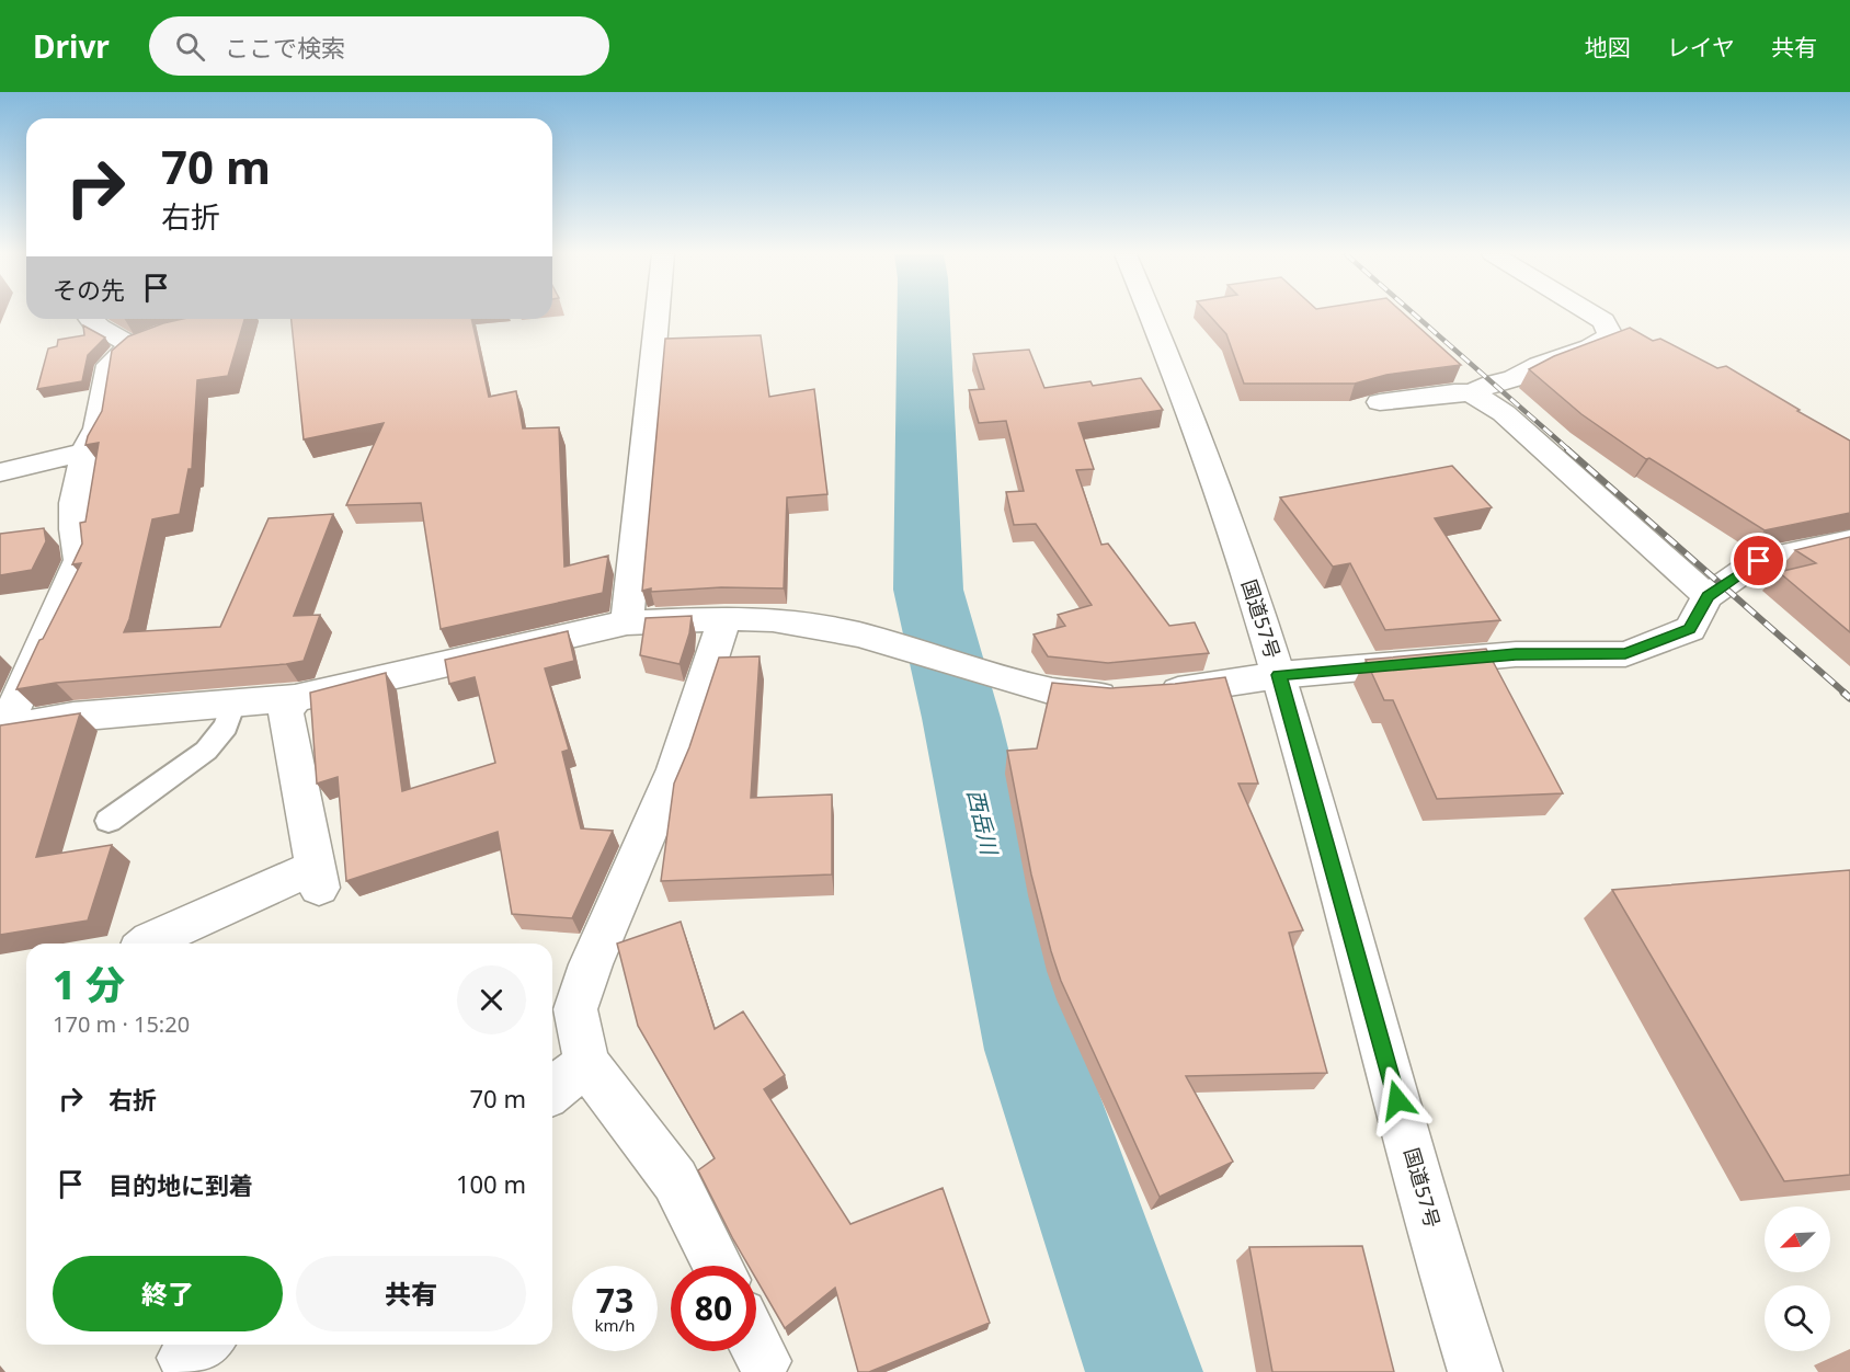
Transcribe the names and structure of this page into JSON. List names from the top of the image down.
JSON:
{
  "streets": {
    "main road": ["国道57号"]
  },
  "water": ["西岳川"],
  "north": "bottom left",
  "page": {
    "header": "Drivr",
    "search": "ここで検索",
    "nav": ["地図", "レイヤ", "共有"],
    "turn": ["70 m", "右折"],
    "then": "その先",
    "heading": ["1 分", "170 m · 15:20"],
    "list": [
      {
        "name": "右折",
        "value": "70 m"
      },
      {
        "name": "目的地に到着",
        "value": "100 m"
      }
    ],
    "buttons": ["終了", "共有"],
    "speed": "73 km/h",
    "limit": "80"
  }
}
